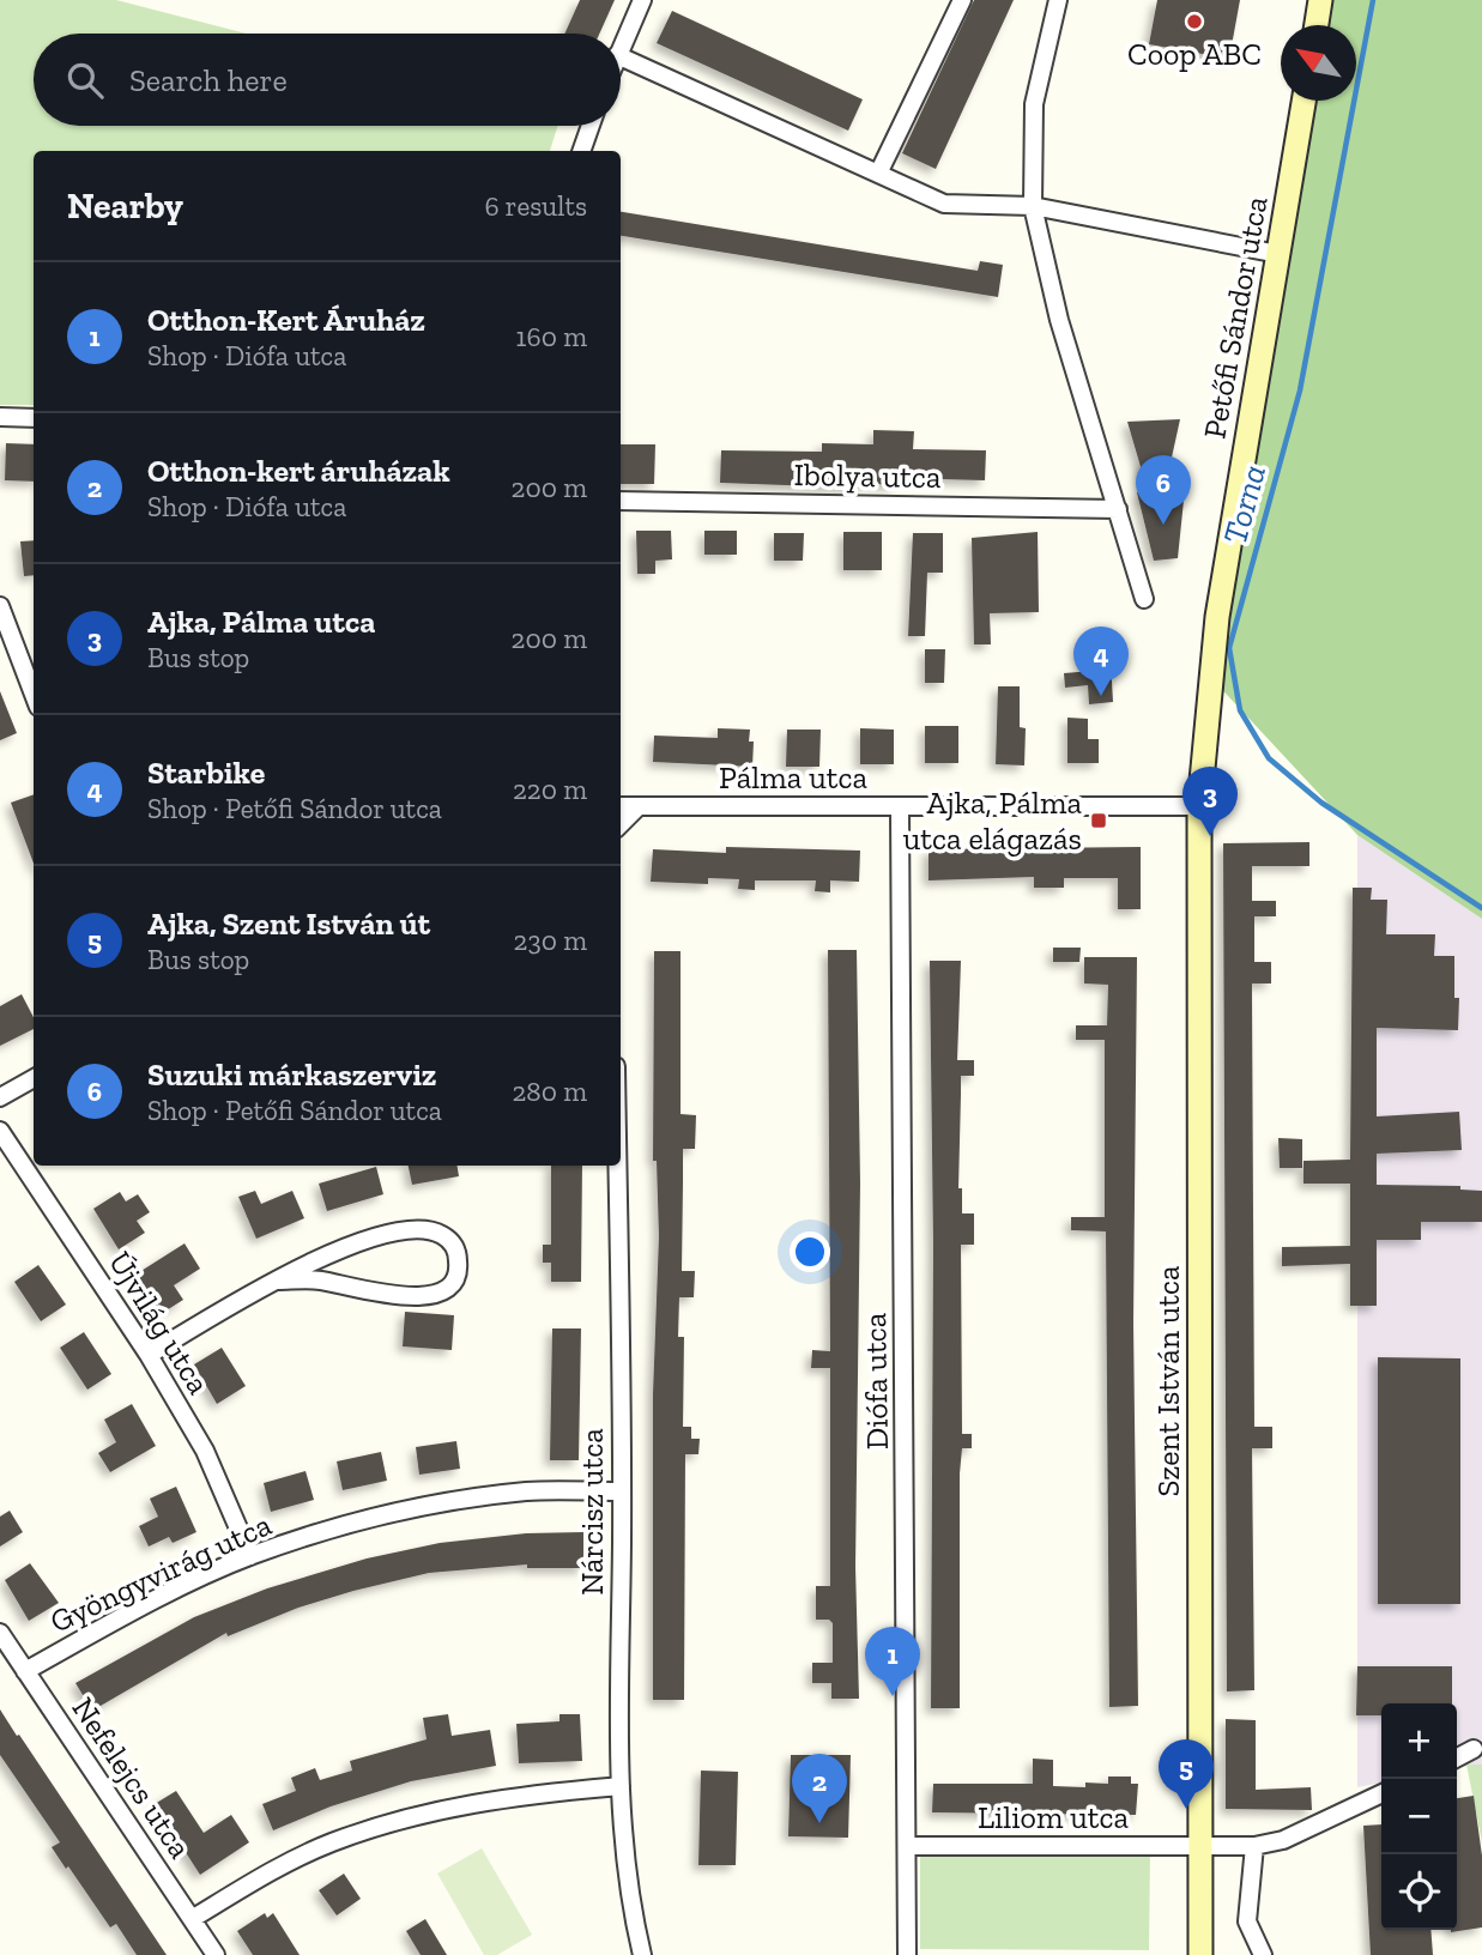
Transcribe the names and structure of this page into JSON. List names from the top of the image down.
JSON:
{
  "streets": {
    "main road": ["Petőfi Sándor utca", "Szent István utca"],
    "street": [
      "Ibolya utca",
      "Pálma utca",
      "Újvilág utca",
      "Diófa utca",
      "Nárcisz utca",
      "Gyöngyvirág utca",
      "Nefelejcs utca",
      "Liliom utca"
    ]
  },
  "crossings": [
    ["Petőfi Sándor utca", "Pálma utca"],
    ["Petőfi Sándor utca", "Szent István utca"],
    ["Pálma utca", "Diófa utca"],
    ["Pálma utca", "Szent István utca"],
    ["Újvilág utca", "Gyöngyvirág utca"],
    ["Diófa utca", "Liliom utca"],
    ["Szent István utca", "Liliom utca"],
    ["Nárcisz utca", "Gyöngyvirág utca"],
    ["Gyöngyvirág utca", "Nefelejcs utca"]
  ],
  "water": ["Torna"],
  "places": {
    "other": ["Coop ABC"],
    "transit": ["Ajka, Pálma utca elágazás"]
  },
  "north": "top left",
  "page": {
    "search": "Search here",
    "heading": ["Nearby", "6 results"],
    "list": [
      {
        "mark": "1",
        "name": "Otthon-Kert Áruház",
        "note": "Shop · Diófa utca",
        "value": "160 m"
      },
      {
        "mark": "2",
        "name": "Otthon-kert áruházak",
        "note": "Shop · Diófa utca",
        "value": "200 m"
      },
      {
        "mark": "3",
        "name": "Ajka, Pálma utca",
        "note": "Bus stop",
        "value": "200 m"
      },
      {
        "mark": "4",
        "name": "Starbike",
        "note": "Shop · Petőfi Sándor utca",
        "value": "220 m"
      },
      {
        "mark": "5",
        "name": "Ajka, Szent István út",
        "note": "Bus stop",
        "value": "230 m"
      },
      {
        "mark": "6",
        "name": "Suzuki márkaszerviz",
        "note": "Shop · Petőfi Sándor utca",
        "value": "280 m"
      }
    ],
    "pins": [
      "6",
      "4",
      "3",
      "1",
      "5",
      "2"
    ],
    "map_buttons": ["+", "−"]
  }
}
